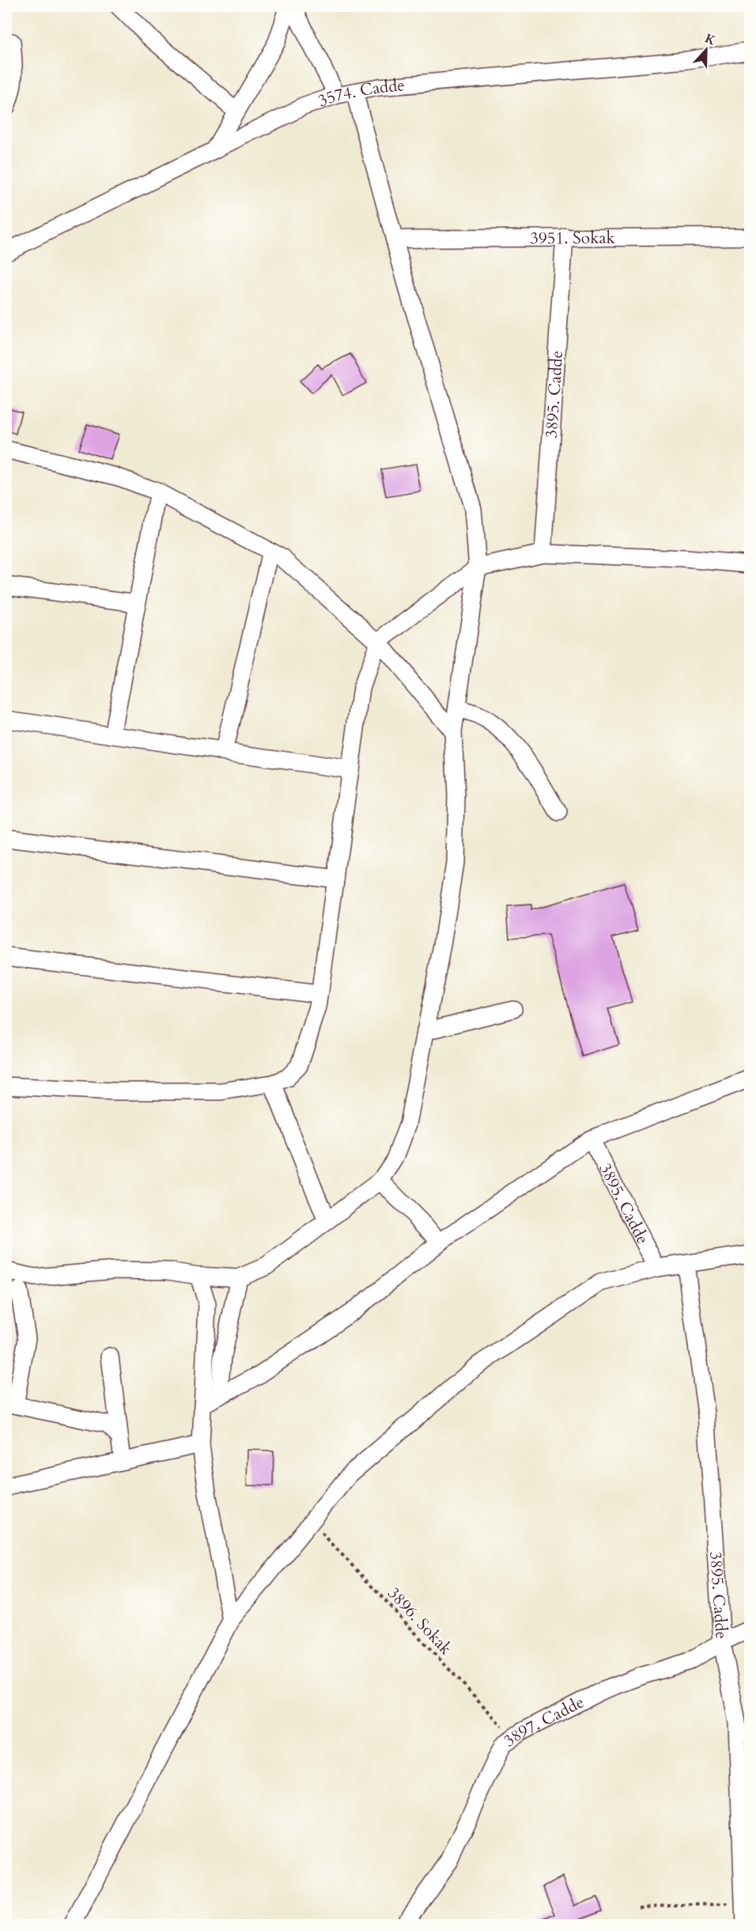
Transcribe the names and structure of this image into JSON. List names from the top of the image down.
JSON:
{
  "streets": {
    "street": [
      "3574. Cadde",
      "3951. Sokak",
      "3895. Cadde",
      "3897. Cadde"
    ],
    "path": ["3896. Sokak"]
  },
  "crossings": [
    ["3951. Sokak", "3895. Cadde"],
    ["3895. Cadde", "3897. Cadde"],
    ["3896. Sokak", "3897. Cadde"]
  ],
  "north": "top"
}
